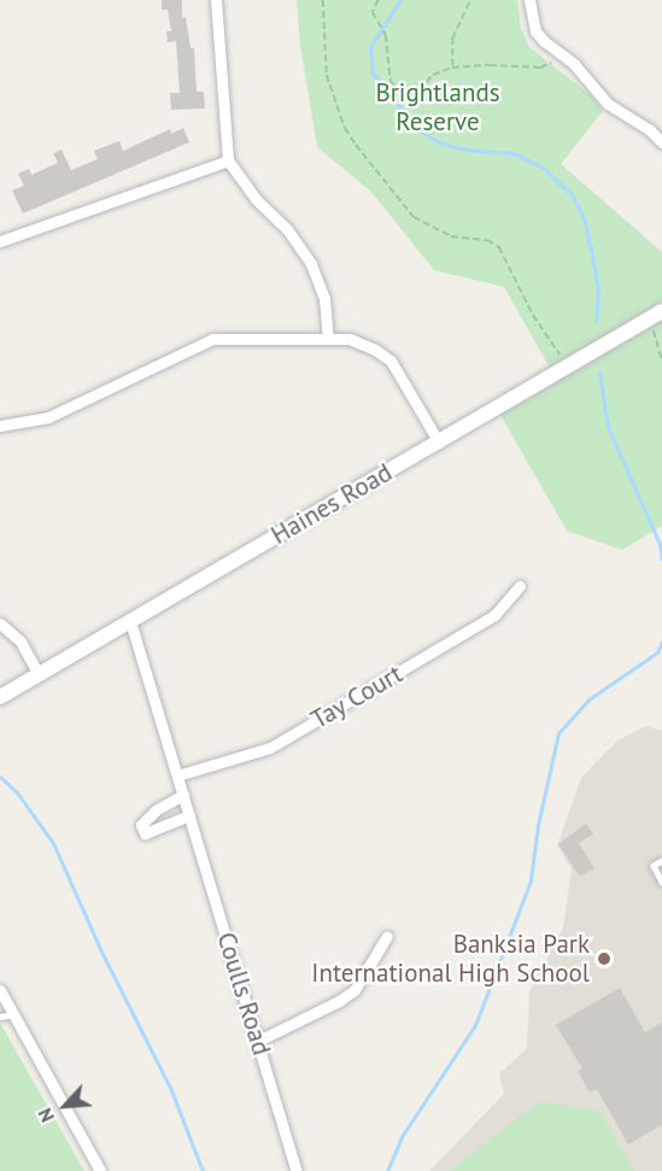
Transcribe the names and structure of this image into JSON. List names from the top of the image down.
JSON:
{
  "streets": {
    "main road": ["Haines Road"],
    "street": ["Tay Court", "Coulls Road"]
  },
  "crossings": [
    ["Haines Road", "Coulls Road"],
    ["Tay Court", "Coulls Road"]
  ],
  "parks": ["Brightlands Reserve"],
  "places": ["Banksia Park International High School"],
  "north": "bottom left"
}
